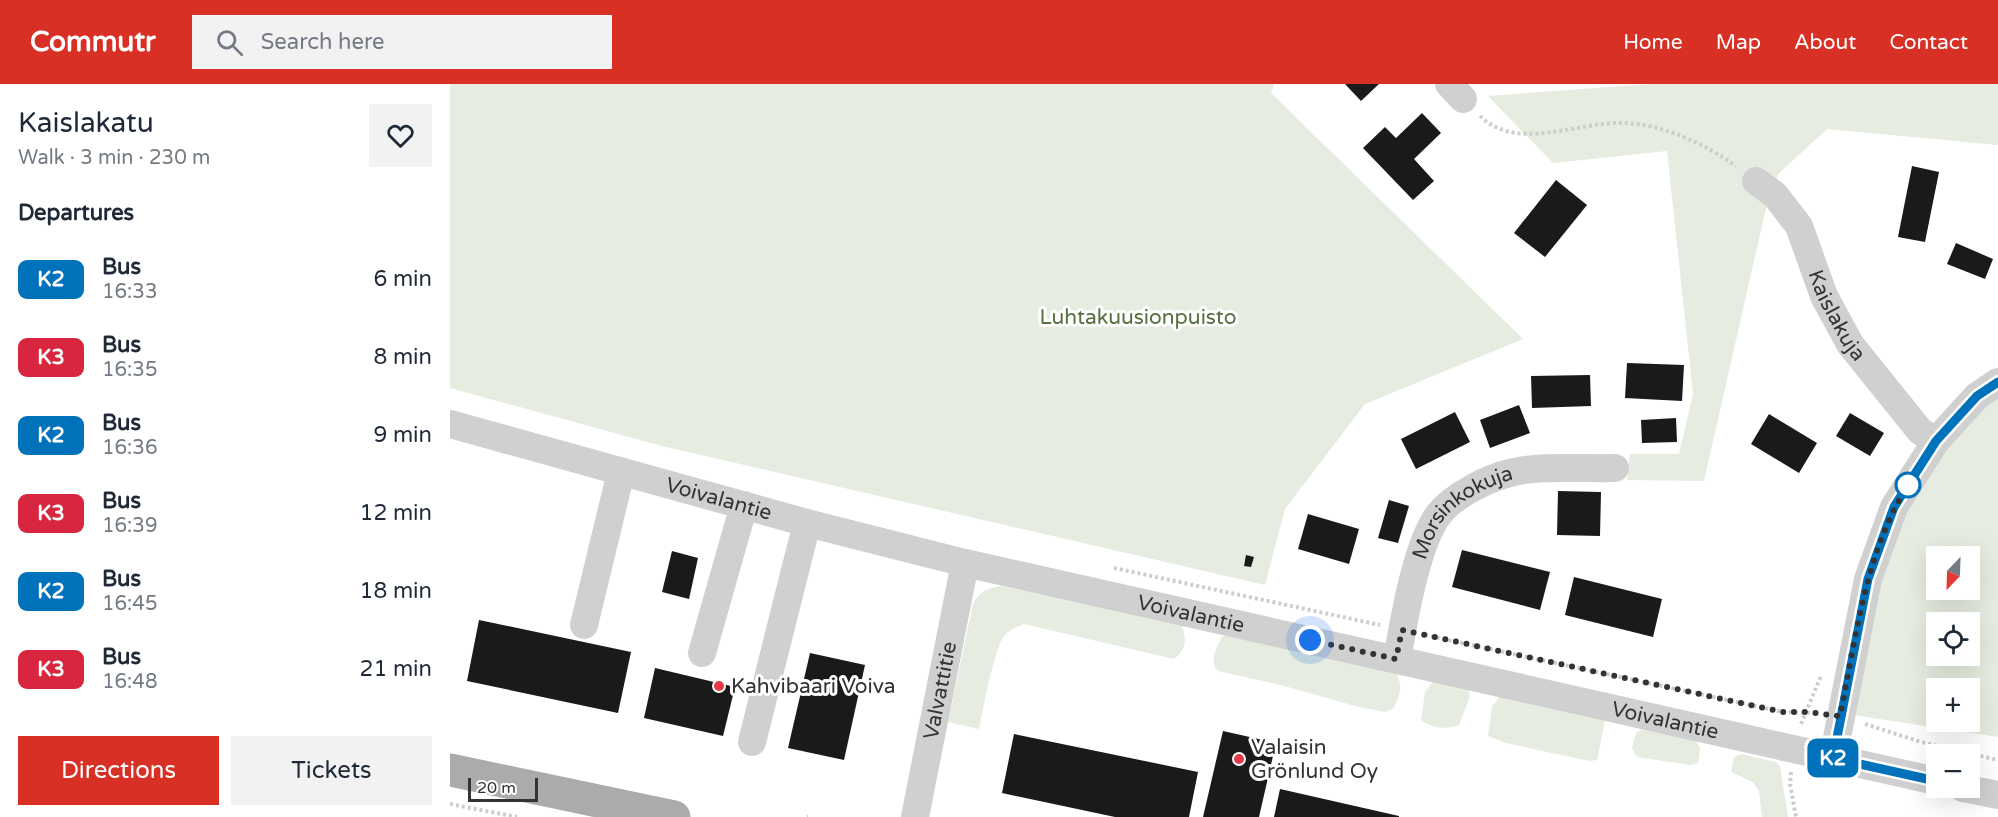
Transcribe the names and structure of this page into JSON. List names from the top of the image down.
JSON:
{
  "streets": {
    "street": [
      "Kaislakuja",
      "Voivalantie",
      "Morsinkokuja",
      "Valvattitie"
    ]
  },
  "crossings": [
    ["Voivalantie", "Morsinkokuja"],
    ["Voivalantie", "Valvattitie"]
  ],
  "parks": ["Luhtakuusionpuisto"],
  "places": ["Kahvibaari Voiva", "Valaisin Grönlund Oy"],
  "lines": ["bus line K2"],
  "scale_bar": "20 m",
  "north": "bottom left",
  "page": {
    "header": "Commutr",
    "search": "Search here",
    "nav": [
      "Home",
      "Map",
      "About",
      "Contact"
    ],
    "heading": [
      ["Kaislakatu", "Walk · 3 min · 230 m"],
      "Departures"
    ],
    "on_map": "K2",
    "list": [
      {
        "mark": "K2",
        "name": "Bus",
        "note": "16:33",
        "value": "6 min"
      },
      {
        "mark": "K3",
        "name": "Bus",
        "note": "16:35",
        "value": "8 min"
      },
      {
        "mark": "K2",
        "name": "Bus",
        "note": "16:36",
        "value": "9 min"
      },
      {
        "mark": "K3",
        "name": "Bus",
        "note": "16:39",
        "value": "12 min"
      },
      {
        "mark": "K2",
        "name": "Bus",
        "note": "16:45",
        "value": "18 min"
      },
      {
        "mark": "K3",
        "name": "Bus",
        "note": "16:48",
        "value": "21 min"
      }
    ],
    "map_buttons": ["+", "−"],
    "buttons": ["Directions", "Tickets"],
    "scale": "20 m"
  }
}
